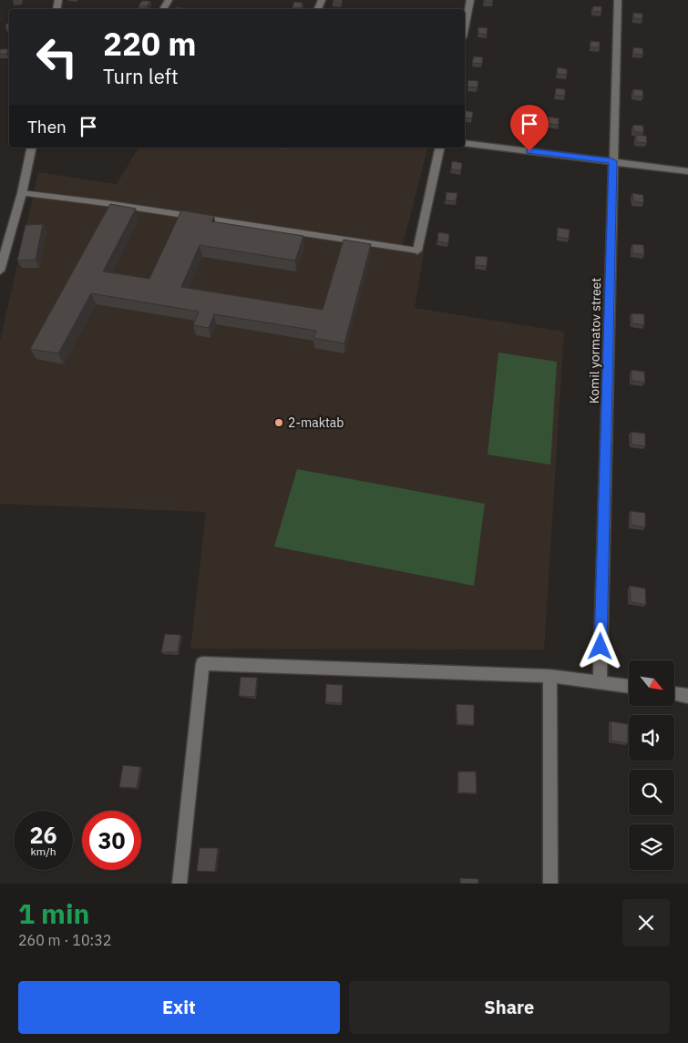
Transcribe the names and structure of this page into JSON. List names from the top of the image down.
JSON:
{
  "streets": {
    "street": ["Komil yormatov street"]
  },
  "places": ["2-maktab"],
  "north": "bottom right",
  "page": {
    "turn": ["220 m", "Turn left"],
    "then": "Then",
    "speed": "26 km/h",
    "limit": "30",
    "heading": ["1 min", "260 m · 10:32"],
    "buttons": ["Exit", "Share"]
  }
}
